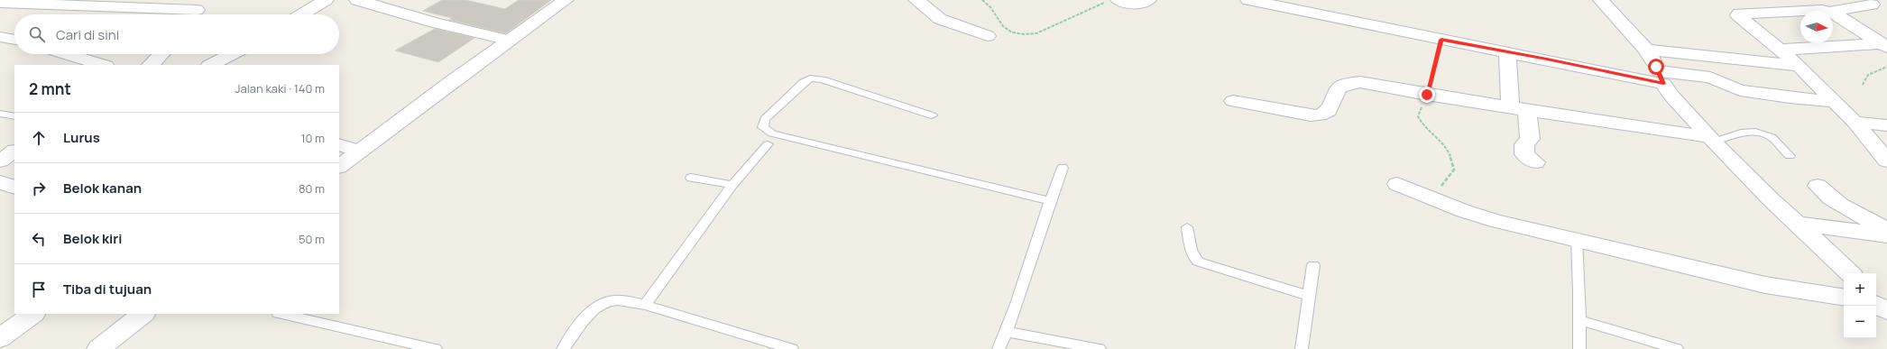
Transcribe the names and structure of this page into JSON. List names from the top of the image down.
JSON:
{
  "north": "right",
  "page": {
    "search": "Cari di sini",
    "heading": ["2 mnt", "Jalan kaki · 140 m"],
    "list": [
      ["Lurus", "10 m"],
      ["Belok kanan", "80 m"],
      ["Belok kiri", "50 m"],
      "Tiba di tujuan"
    ],
    "map_buttons": ["+", "−"]
  }
}
